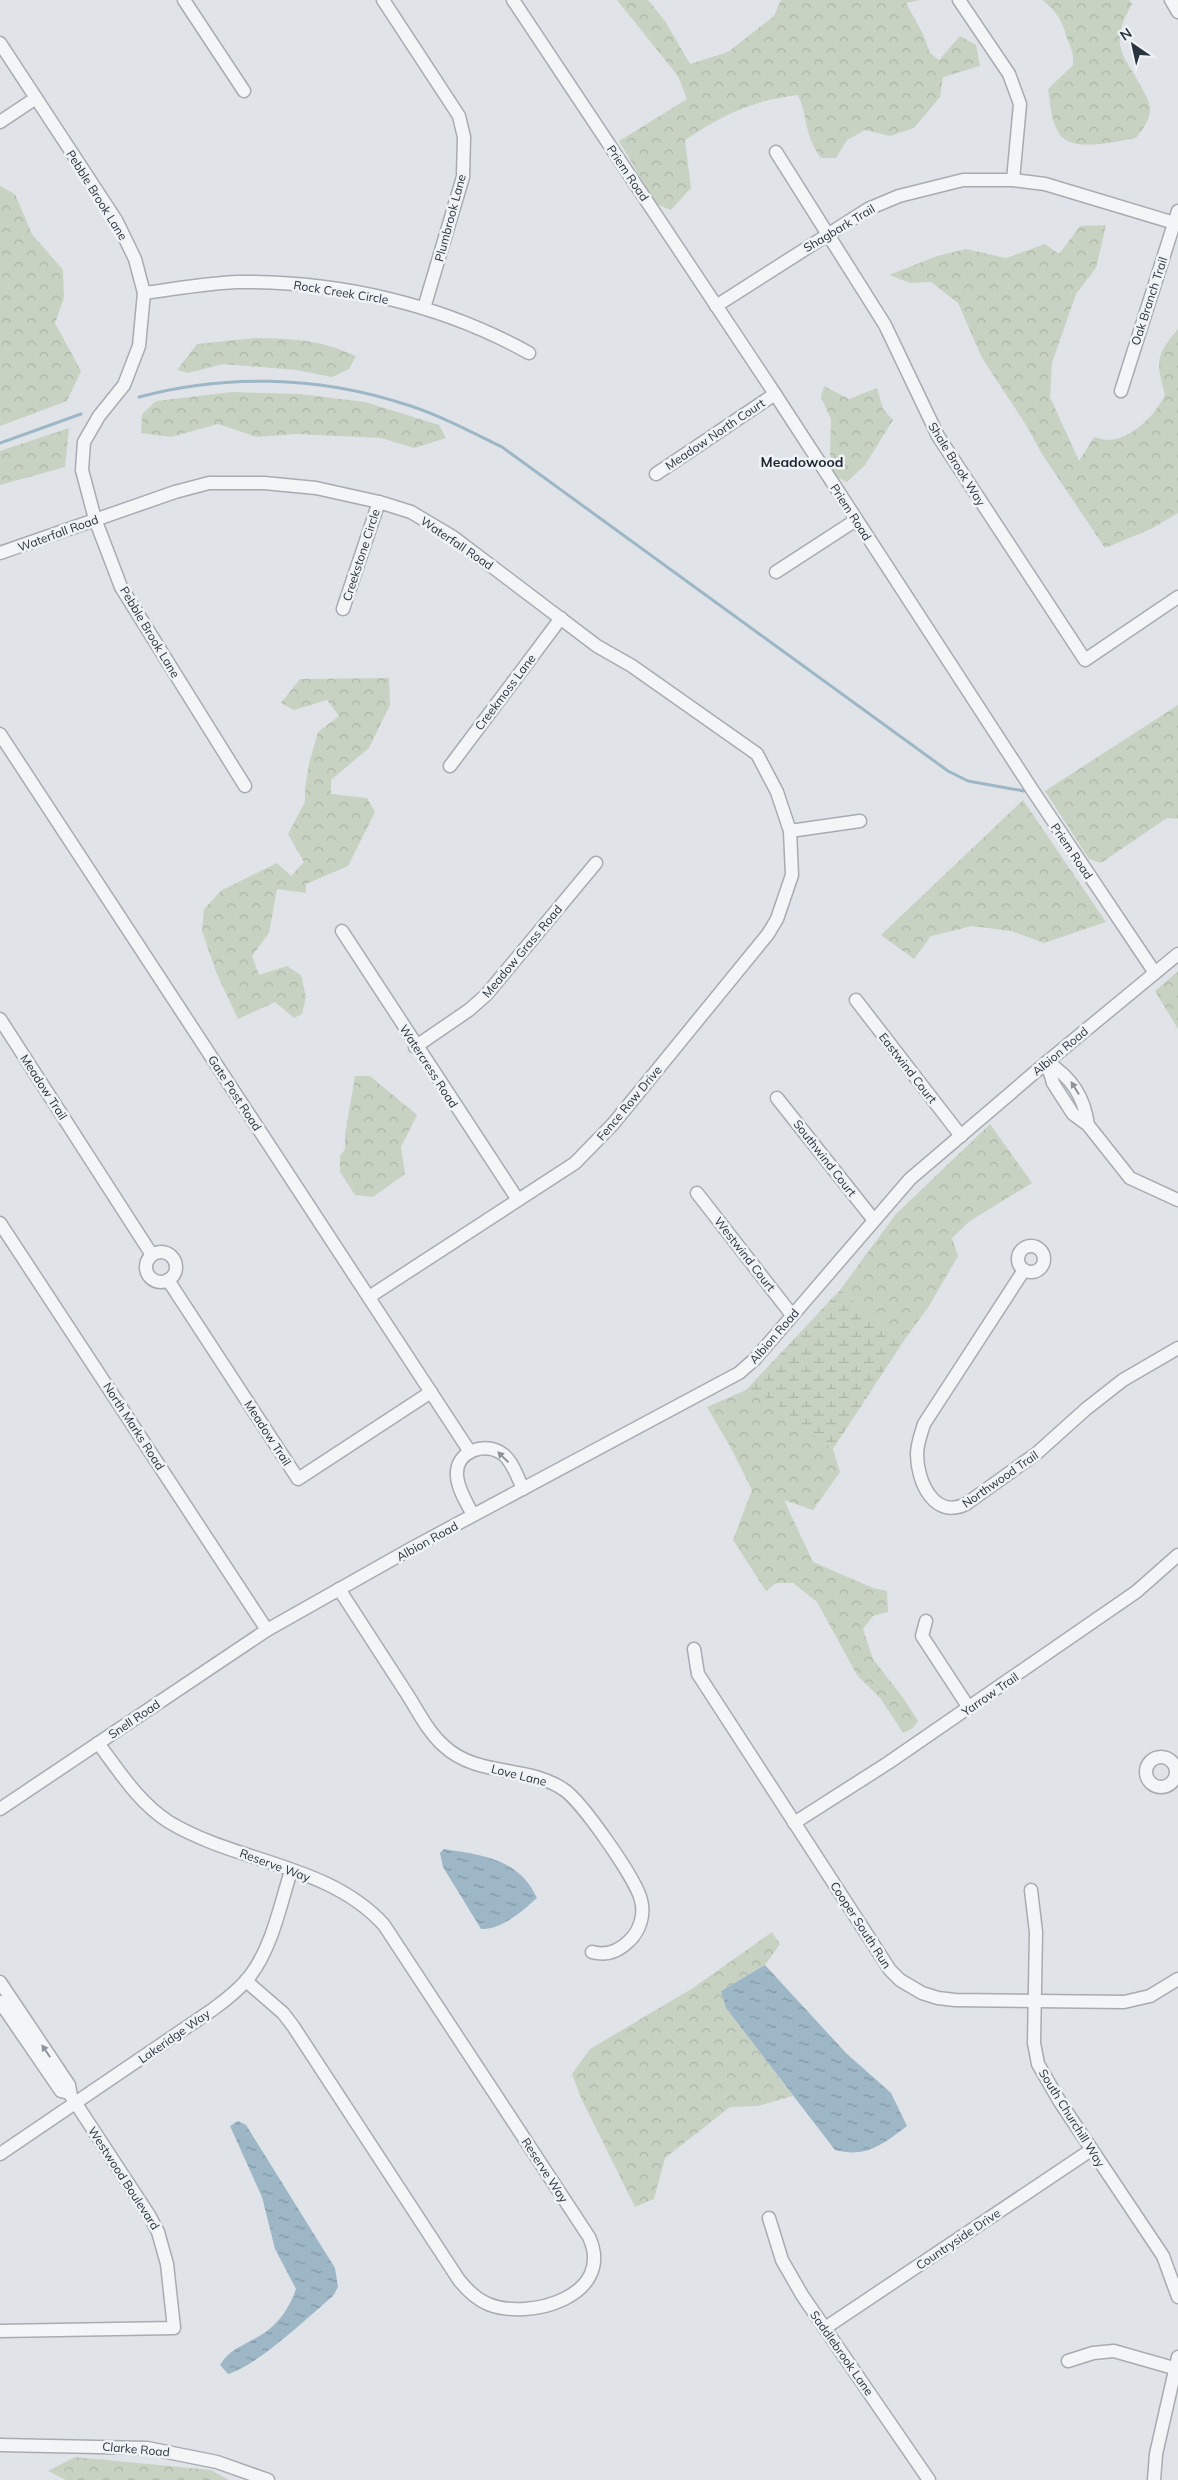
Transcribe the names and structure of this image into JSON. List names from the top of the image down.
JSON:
{
  "streets": {
    "street": [
      "Priem Road",
      "Pebble Brook Lane",
      "Plumbrook Lane",
      "Shagbark Trail",
      "Rock Creek Circle",
      "Oak Branch Trail",
      "Meadow North Court",
      "Shale Brook Way",
      "Waterfall Road",
      "Creekstone Circle",
      "Creekmoss Lane",
      "Meadow Grass Road",
      "Albion Road",
      "Watercress Road",
      "Eastwind Court",
      "Meadow Trail",
      "Gate Post Road",
      "Fence Row Drive",
      "Southwind Court",
      "Westwind Court",
      "North Marks Road",
      "Northwood Trail",
      "Yarrow Trail",
      "Snell Road",
      "Love Lane",
      "Reserve Way",
      "Cooper South Run",
      "Lakeridge Way",
      "South Churchill Way",
      "Westwood Boulevard",
      "Countryside Drive",
      "Saddlebrook Lane",
      "Clarke Road"
    ]
  },
  "crossings": [
    ["Priem Road", "Shagbark Trail"],
    ["Priem Road", "Meadow North Court"],
    ["Priem Road", "Albion Road"],
    ["Pebble Brook Lane", "Rock Creek Circle"],
    ["Pebble Brook Lane", "Waterfall Road"],
    ["Plumbrook Lane", "Rock Creek Circle"],
    ["Shagbark Trail", "Oak Branch Trail"],
    ["Shagbark Trail", "Shale Brook Way"],
    ["Waterfall Road", "Creekstone Circle"],
    ["Waterfall Road", "Creekmoss Lane"],
    ["Waterfall Road", "Fence Row Drive"],
    ["Meadow Grass Road", "Watercress Road"],
    ["Albion Road", "Eastwind Court"],
    ["Albion Road", "Gate Post Road"],
    ["Albion Road", "Southwind Court"],
    ["Albion Road", "Westwind Court"],
    ["Albion Road", "North Marks Road"],
    ["Albion Road", "Snell Road"],
    ["Albion Road", "Love Lane"],
    ["Watercress Road", "Fence Row Drive"],
    ["Meadow Trail", "Gate Post Road"],
    ["Gate Post Road", "Fence Row Drive"],
    ["North Marks Road", "Snell Road"],
    ["Yarrow Trail", "Cooper South Run"],
    ["Snell Road", "Reserve Way"],
    ["Reserve Way", "Lakeridge Way"],
    ["Cooper South Run", "South Churchill Way"],
    ["Lakeridge Way", "Westwood Boulevard"],
    ["South Churchill Way", "Countryside Drive"],
    ["Countryside Drive", "Saddlebrook Lane"]
  ],
  "districts": ["Meadowood"],
  "north": "top left"
}
